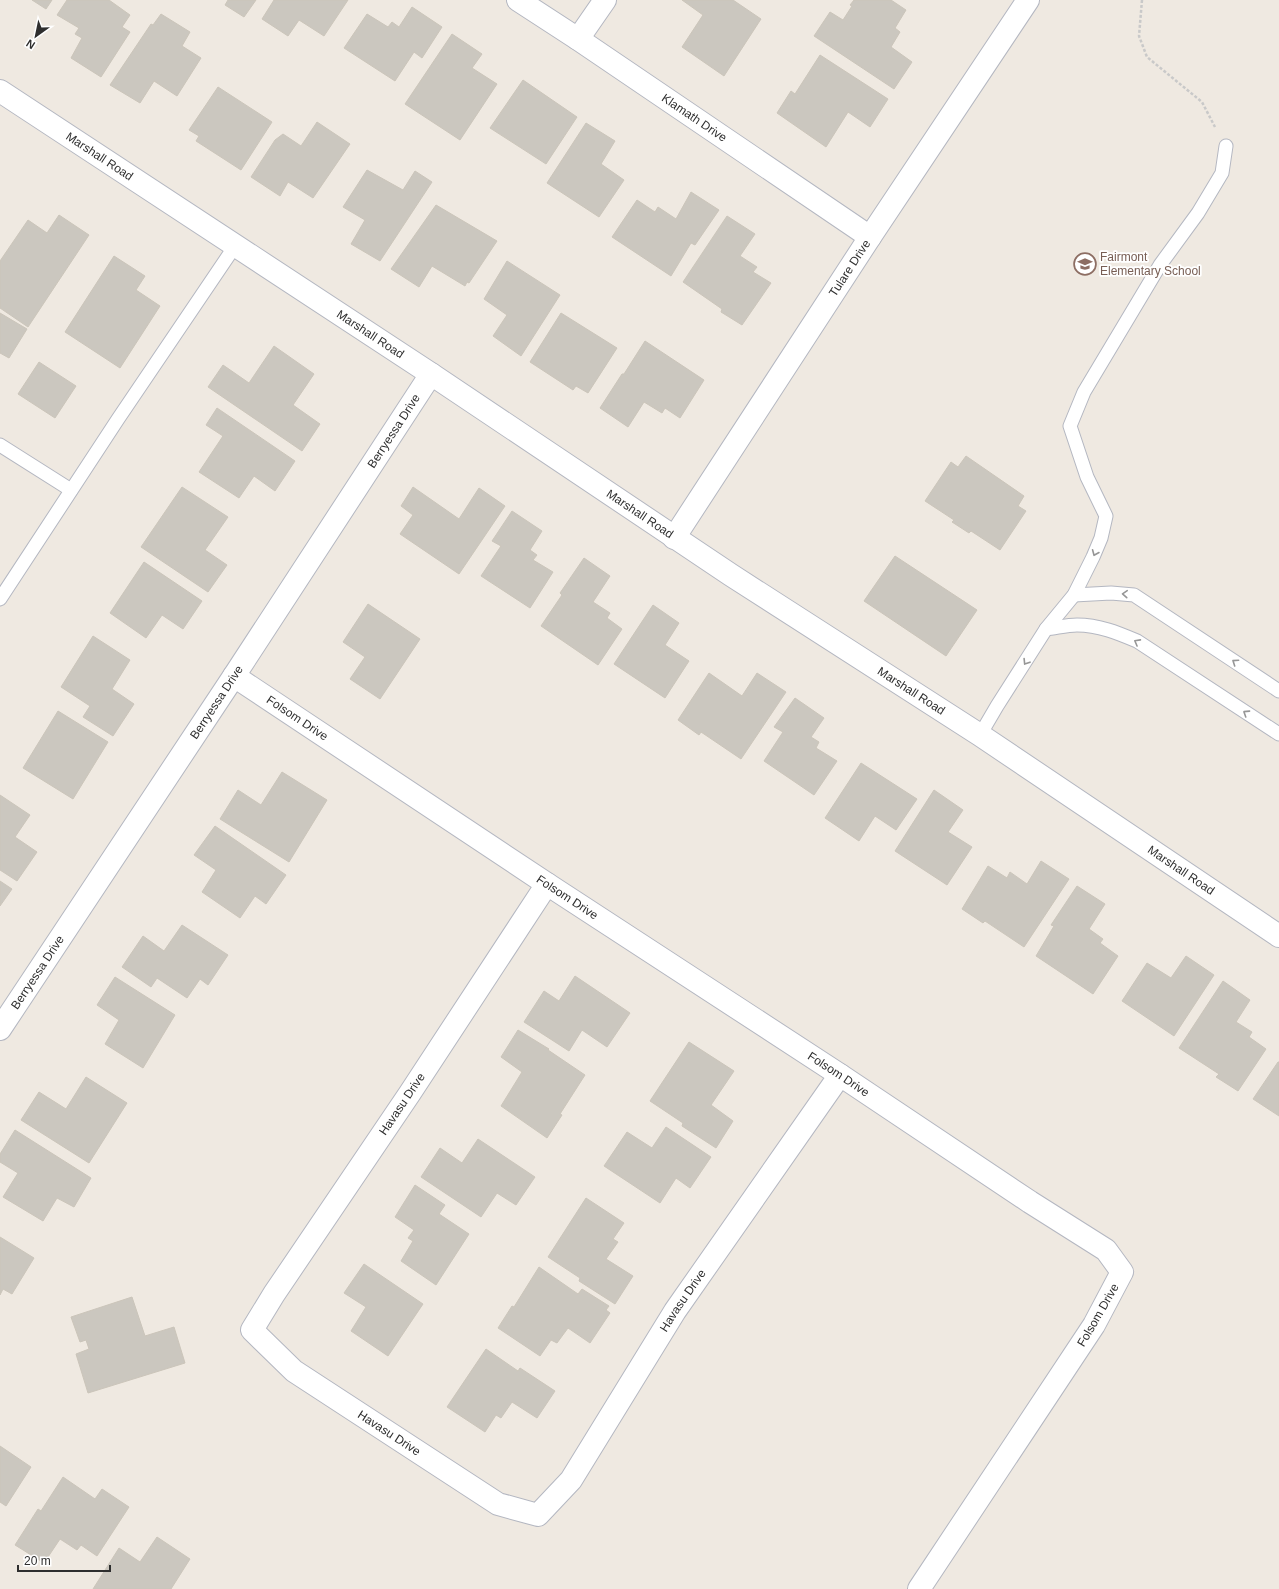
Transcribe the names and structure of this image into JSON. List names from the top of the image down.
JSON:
{
  "streets": {
    "street": [
      "Klamath Drive",
      "Marshall Road",
      "Tulare Drive",
      "Berryessa Drive",
      "Folsom Drive",
      "Havasu Drive"
    ]
  },
  "crossings": [
    ["Klamath Drive", "Tulare Drive"],
    ["Marshall Road", "Tulare Drive"],
    ["Marshall Road", "Berryessa Drive"],
    ["Berryessa Drive", "Folsom Drive"],
    ["Folsom Drive", "Havasu Drive"]
  ],
  "places": {
    "school or university": ["Fairmont Elementary School"]
  },
  "scale_bar": "20 m",
  "north": "bottom left"
}
